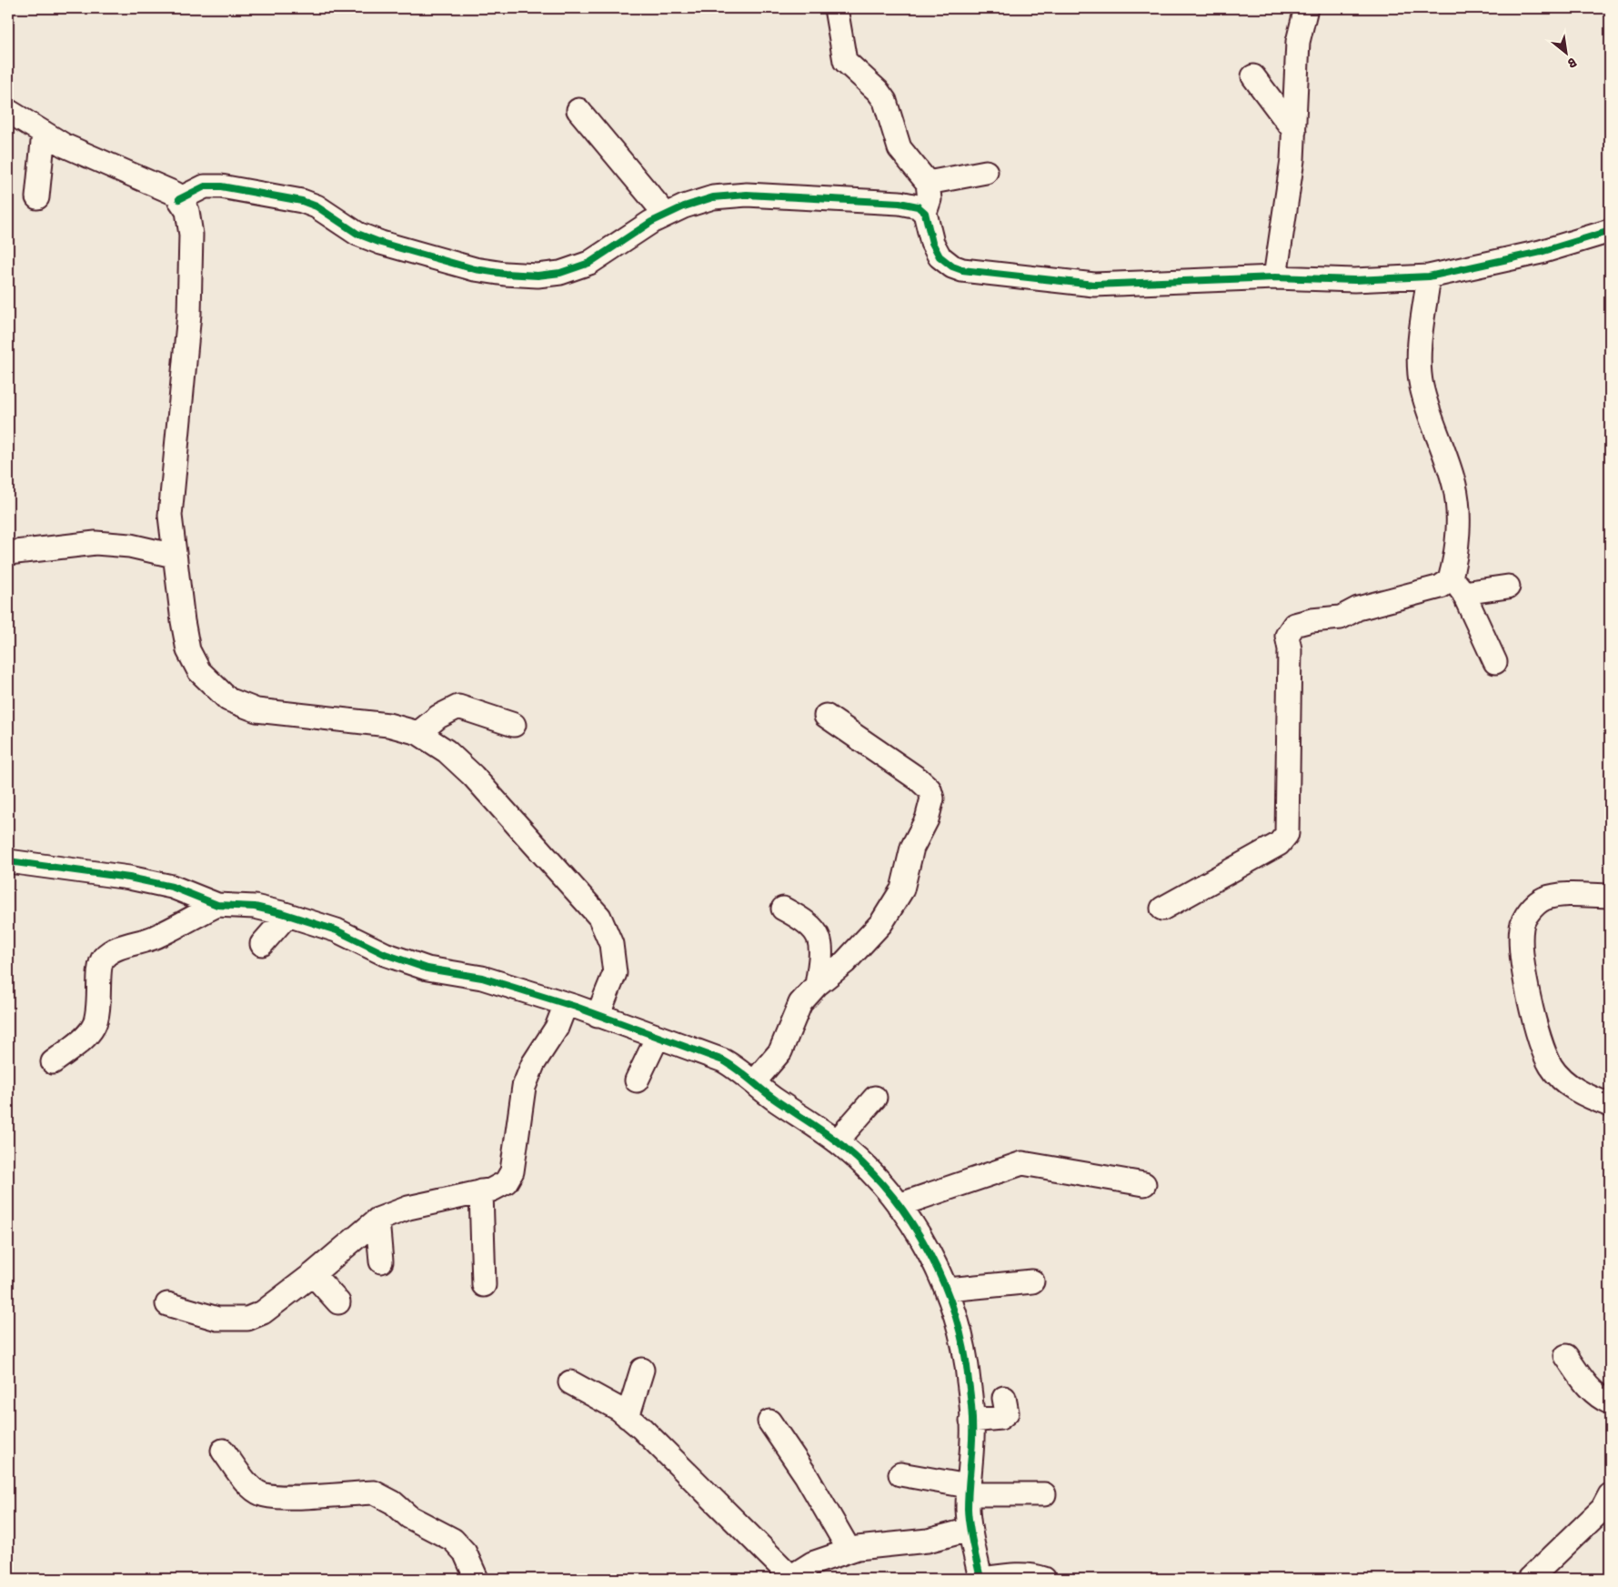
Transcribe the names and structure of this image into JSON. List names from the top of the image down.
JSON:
{
  "north": "bottom right"
}
